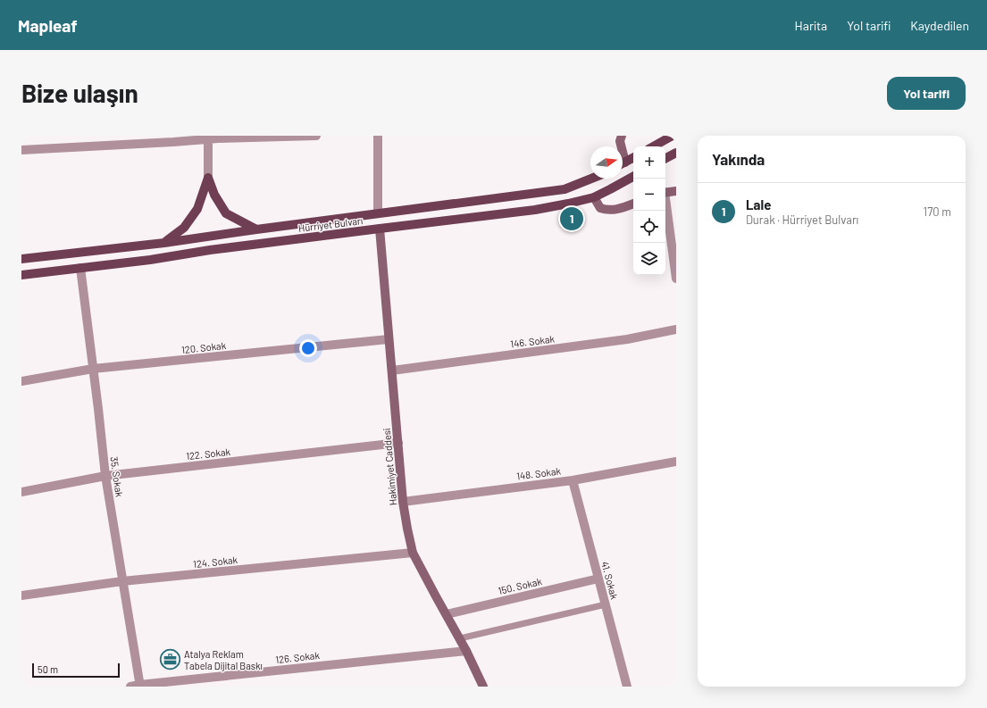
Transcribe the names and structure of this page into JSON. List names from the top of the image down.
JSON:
{
  "streets": {
    "main road": ["Hürriyet Bulvarı"],
    "street": [
      "146. Sokak",
      "120. Sokak",
      "122. Sokak",
      "Hakimiyet Caddesi",
      "148. Sokak",
      "35. Sokak",
      "124. Sokak",
      "41. Sokak",
      "150. Sokak",
      "126. Sokak"
    ]
  },
  "crossings": [
    ["Hürriyet Bulvarı", "Hakimiyet Caddesi"],
    ["Hürriyet Bulvarı", "35. Sokak"],
    ["146. Sokak", "Hakimiyet Caddesi"],
    ["120. Sokak", "Hakimiyet Caddesi"],
    ["120. Sokak", "35. Sokak"],
    ["122. Sokak", "Hakimiyet Caddesi"],
    ["122. Sokak", "35. Sokak"],
    ["Hakimiyet Caddesi", "148. Sokak"],
    ["Hakimiyet Caddesi", "124. Sokak"],
    ["Hakimiyet Caddesi", "150. Sokak"],
    ["Hakimiyet Caddesi", "126. Sokak"],
    ["148. Sokak", "41. Sokak"],
    ["35. Sokak", "124. Sokak"],
    ["35. Sokak", "126. Sokak"],
    ["41. Sokak", "150. Sokak"]
  ],
  "places": {
    "office": ["Atalya Reklam Tabela Dijital Baskı"]
  },
  "scale_bar": "50 m",
  "north": "right",
  "page": {
    "header": "Mapleaf",
    "nav": ["Harita", "Yol tarifi", "Kaydedilen"],
    "buttons": "Yol tarifi",
    "title": "Bize ulaşın",
    "heading": "Yakında",
    "map_buttons": ["+", "−"],
    "list": [
      {
        "mark": "1",
        "name": "Lale",
        "note": "Durak · Hürriyet Bulvarı",
        "value": "170 m"
      }
    ],
    "pins": "1",
    "scale": "50 m"
  }
}
